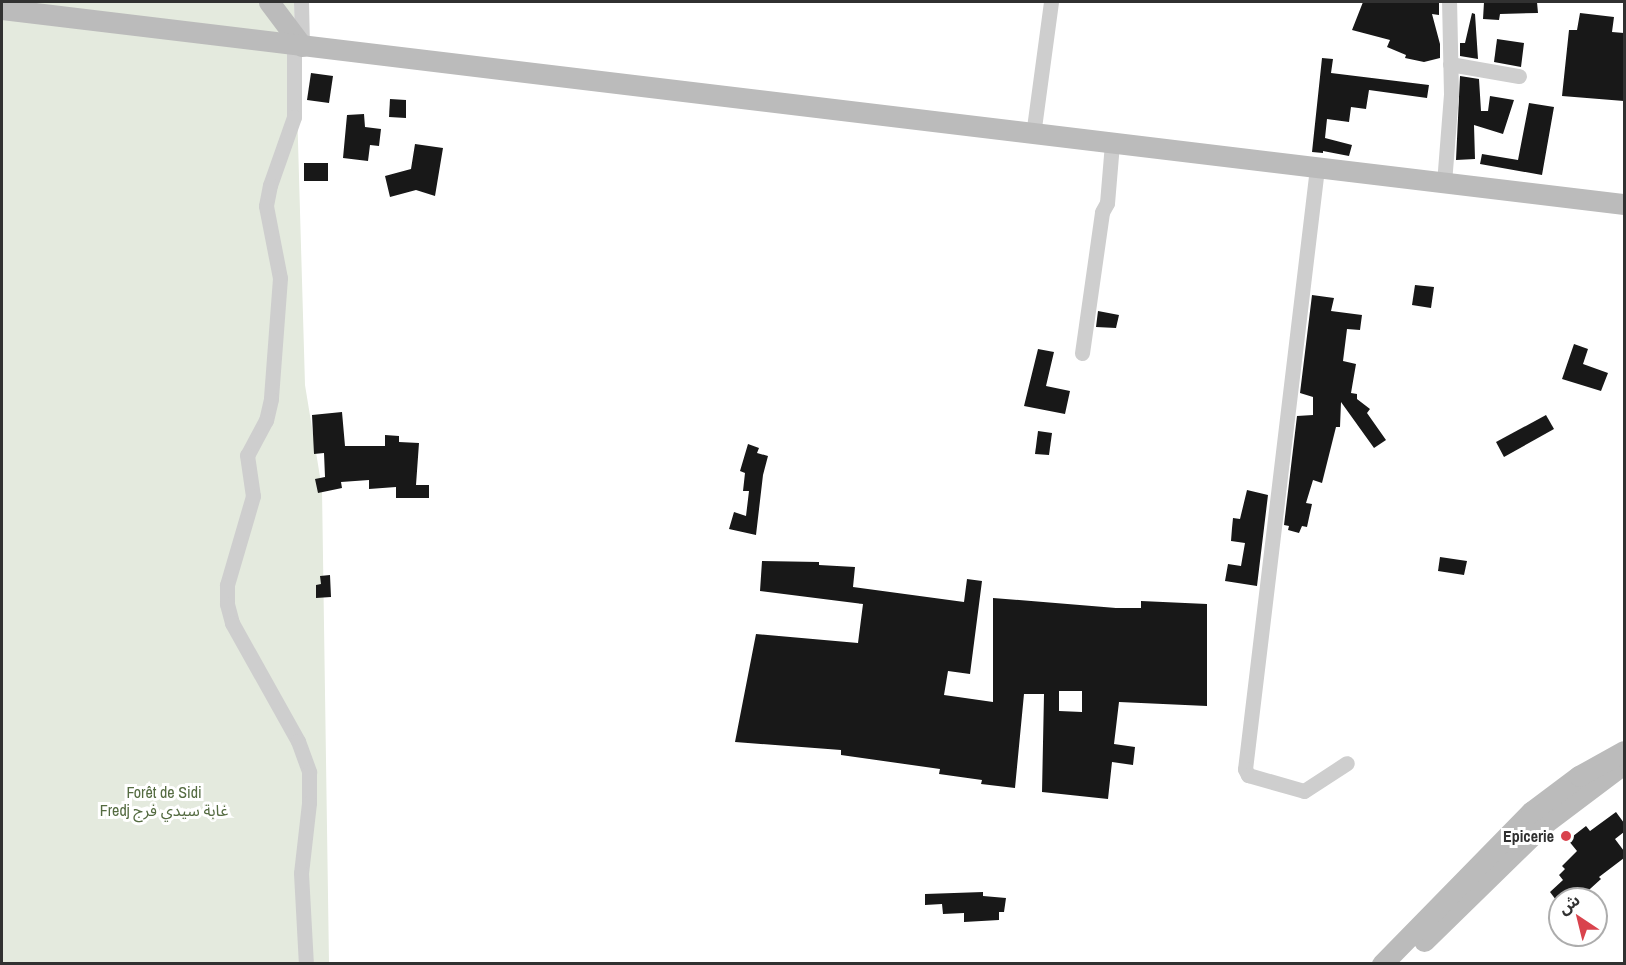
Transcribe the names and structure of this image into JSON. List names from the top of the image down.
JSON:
{
  "parks": ["Forêt de Sidi Fredj غابة سيدي فرج"],
  "places": ["Epicerie"],
  "north": "top left"
}
